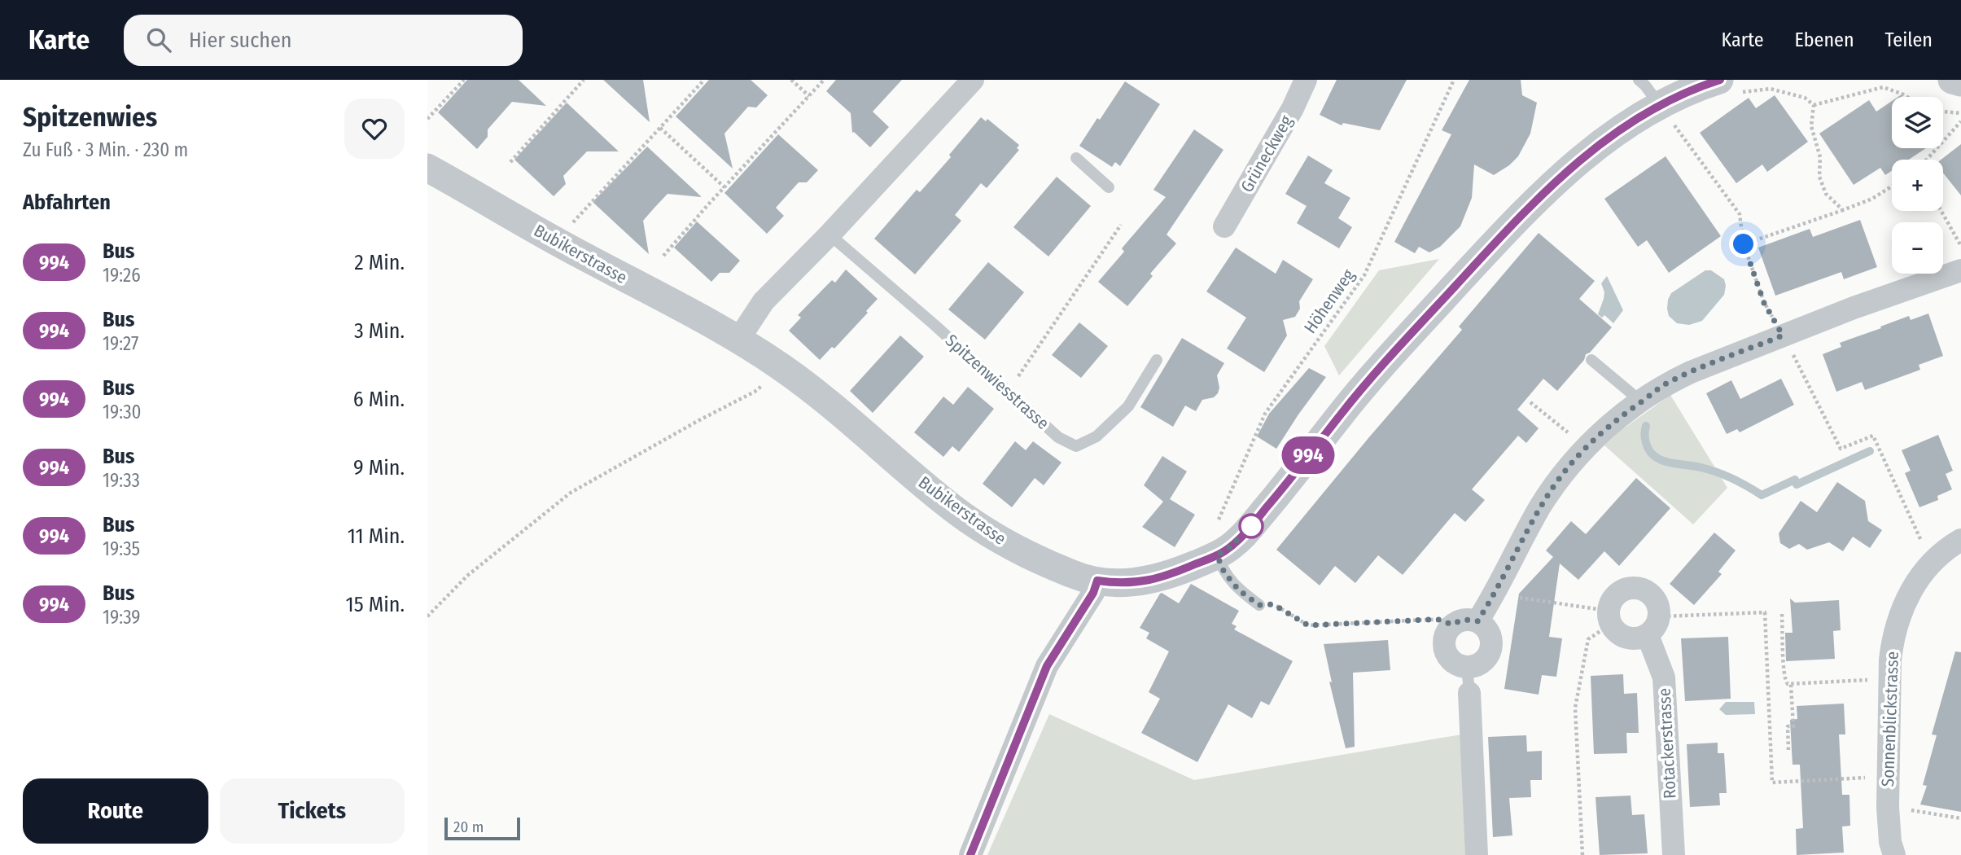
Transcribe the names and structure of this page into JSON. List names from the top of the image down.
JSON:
{
  "streets": {
    "street": [
      "Grüneckweg",
      "Bubikerstrasse",
      "Sonnenblickstrasse",
      "Rotackerstrasse"
    ],
    "lane": ["Spitzenwiesstrasse"],
    "path": ["Höhenweg"]
  },
  "lines": ["bus line 994"],
  "scale_bar": "20 m",
  "page": {
    "header": "Karte",
    "search": "Hier suchen",
    "nav": ["Karte", "Ebenen", "Teilen"],
    "heading": [
      ["Spitzenwies", "Zu Fuß · 3 Min. · 230 m"],
      "Abfahrten"
    ],
    "on_map": "994",
    "map_buttons": ["+", "−"],
    "list": [
      {
        "mark": "994",
        "name": "Bus",
        "note": "19:26",
        "value": "2 Min."
      },
      {
        "mark": "994",
        "name": "Bus",
        "note": "19:27",
        "value": "3 Min."
      },
      {
        "mark": "994",
        "name": "Bus",
        "note": "19:30",
        "value": "6 Min."
      },
      {
        "mark": "994",
        "name": "Bus",
        "note": "19:33",
        "value": "9 Min."
      },
      {
        "mark": "994",
        "name": "Bus",
        "note": "19:35",
        "value": "11 Min."
      },
      {
        "mark": "994",
        "name": "Bus",
        "note": "19:39",
        "value": "15 Min."
      }
    ],
    "buttons": ["Route", "Tickets"],
    "scale": "20 m"
  }
}
